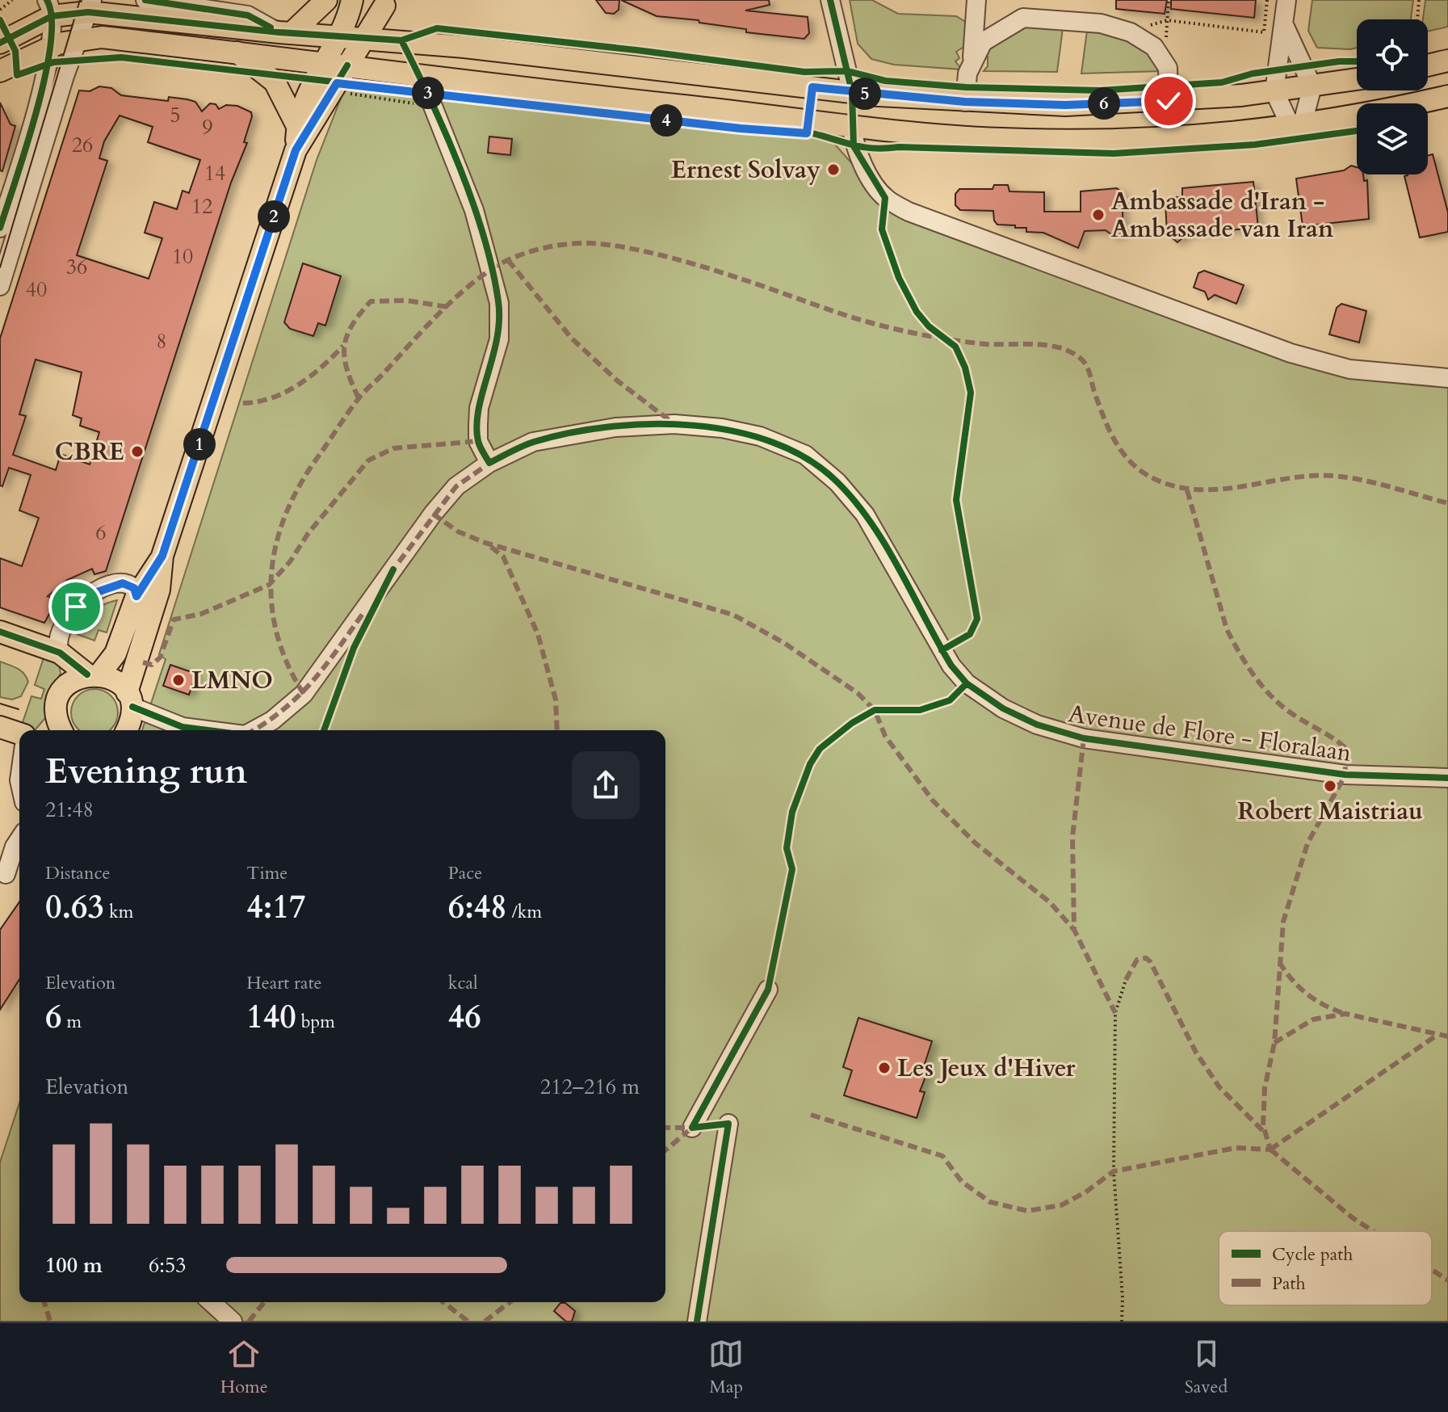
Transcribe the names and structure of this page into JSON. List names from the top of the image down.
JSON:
{
  "streets": {
    "street": ["Avenue de Flore - Floralaan"]
  },
  "places": [
    "Ernest Solvay",
    "Ambassade d'Iran - Ambassade van Iran",
    "CBRE",
    "LMNO",
    "Robert Maistriau",
    "Les Jeux d'Hiver"
  ],
  "house_numbers": [
    "5",
    "9",
    "26",
    "14",
    "12",
    "10",
    "36",
    "40",
    "8",
    "6"
  ],
  "legend": ["Cycle path", "Path"],
  "page": {
    "pins": [
      "3",
      "5",
      "6",
      "4",
      "2",
      "1"
    ],
    "heading": ["Evening run", "21:48"],
    "stats": [
      ["Distance", "0.63 km"],
      ["Time", "4:17"],
      ["Pace", "6:48 /km"],
      ["Elevation", "6 m"],
      ["Heart rate", "140 bpm"],
      ["kcal", "46"]
    ],
    "chart": ["Elevation", "212–216 m"],
    "list": [
      {
        "name": "100 m",
        "note": "6:53"
      }
    ],
    "tabs": ["Home", "Map", "Saved"]
  }
}
